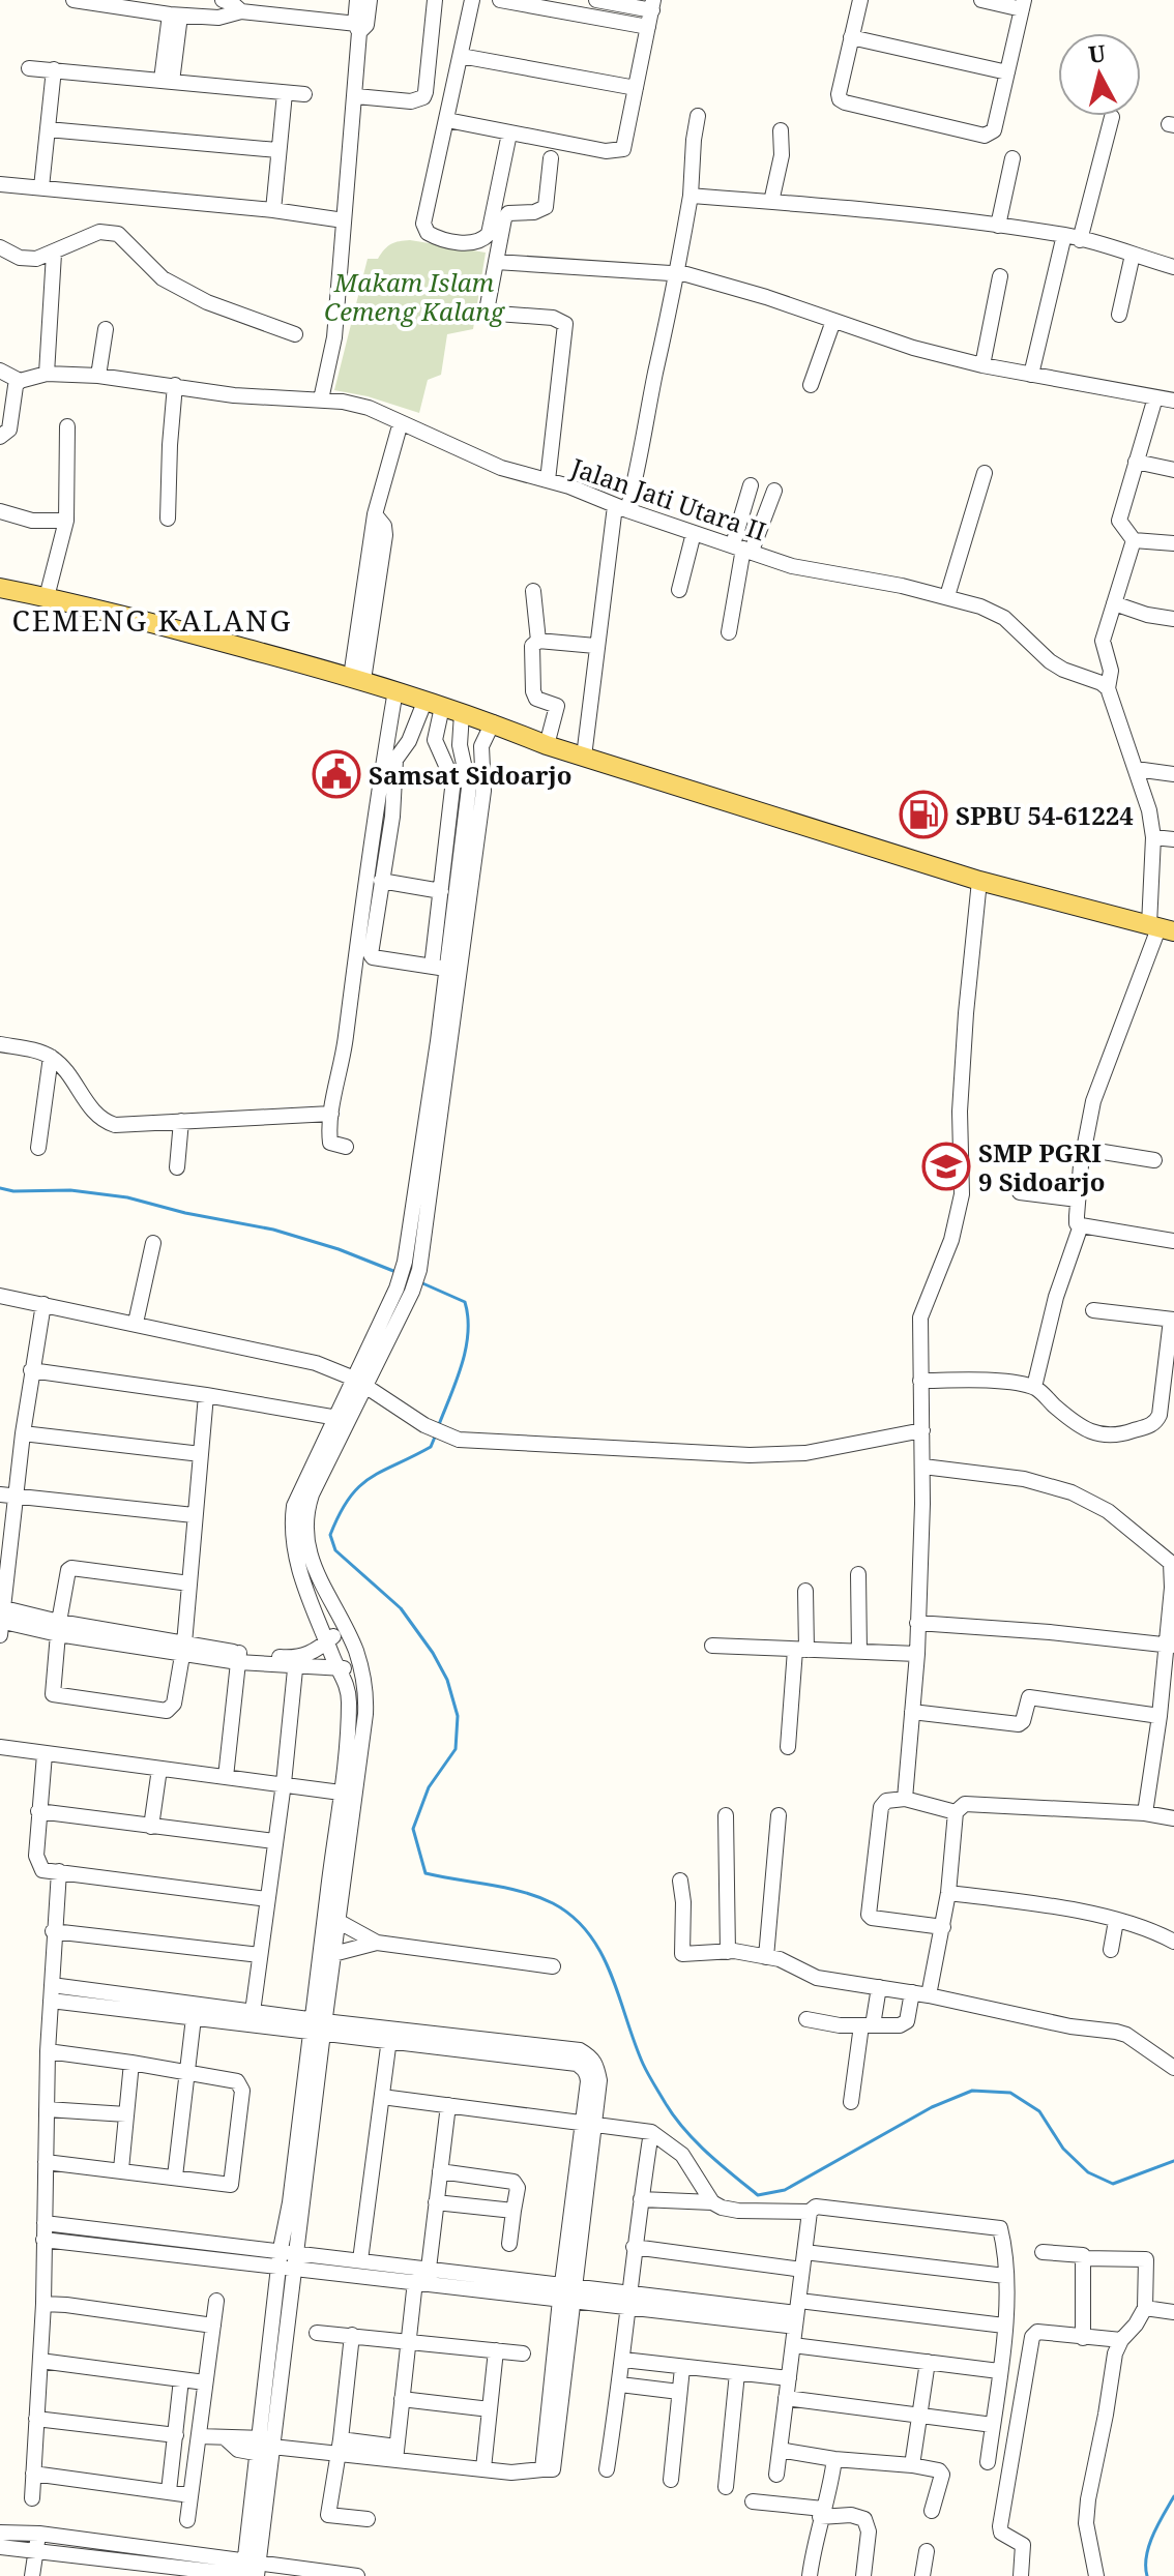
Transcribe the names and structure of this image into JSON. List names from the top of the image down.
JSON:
{
  "streets": {
    "street": ["Jalan Jati Utara II"]
  },
  "districts": ["CEMENG KALANG"],
  "parks": ["Makam Islam Cemeng Kalang"],
  "places": {
    "public building": ["Samsat Sidoarjo"],
    "fuel station": ["SPBU 54-61224"],
    "school or university": ["SMP PGRI 9 Sidoarjo"]
  },
  "north": "top"
}
